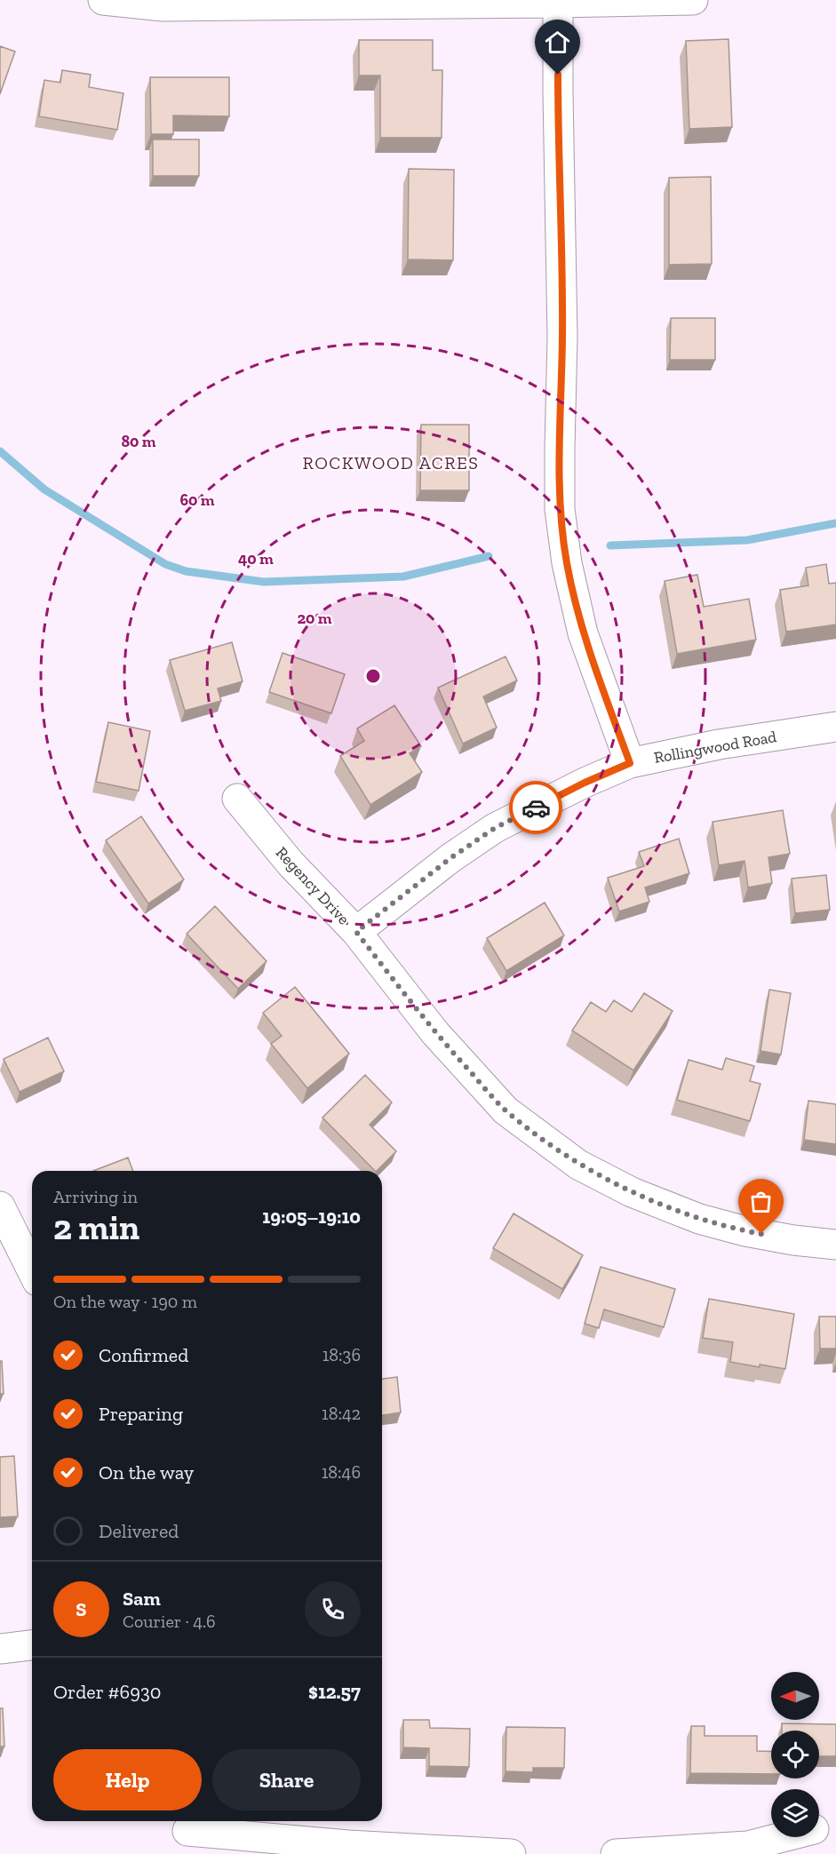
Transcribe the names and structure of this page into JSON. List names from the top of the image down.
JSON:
{
  "streets": {
    "street": ["Rollingwood Road", "Regency Drive"]
  },
  "crossings": [
    ["Rollingwood Road", "Regency Drive"]
  ],
  "districts": ["ROCKWOOD ACRES"],
  "north": "left",
  "page": {
    "heading": ["2 min", "Arriving in", "19:05–19:10"],
    "panel": [
      "Sam",
      "Courier · 4.6",
      "Order #6930",
      "$12.57"
    ],
    "bar": "On the way · 190 m",
    "list": [
      ["Confirmed", "18:36"],
      ["Preparing", "18:42"],
      ["On the way", "18:46"],
      "Delivered"
    ],
    "round": "S",
    "buttons": ["Help", "Share"]
  },
  "rings": [
    "80 m",
    "60 m",
    "40 m",
    "20 m"
  ]
}
